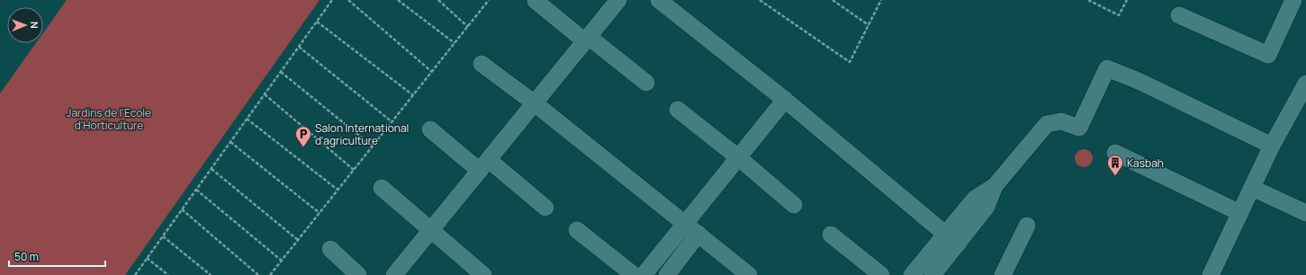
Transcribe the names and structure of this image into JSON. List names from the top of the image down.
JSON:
{
  "parks": ["Jardins de I'Ecole d'Horticulture"],
  "places": {
    "parking": ["Salon International d'agriculture"],
    "building": ["Kasbah"]
  },
  "scale_bar": "50 m",
  "north": "right"
}
